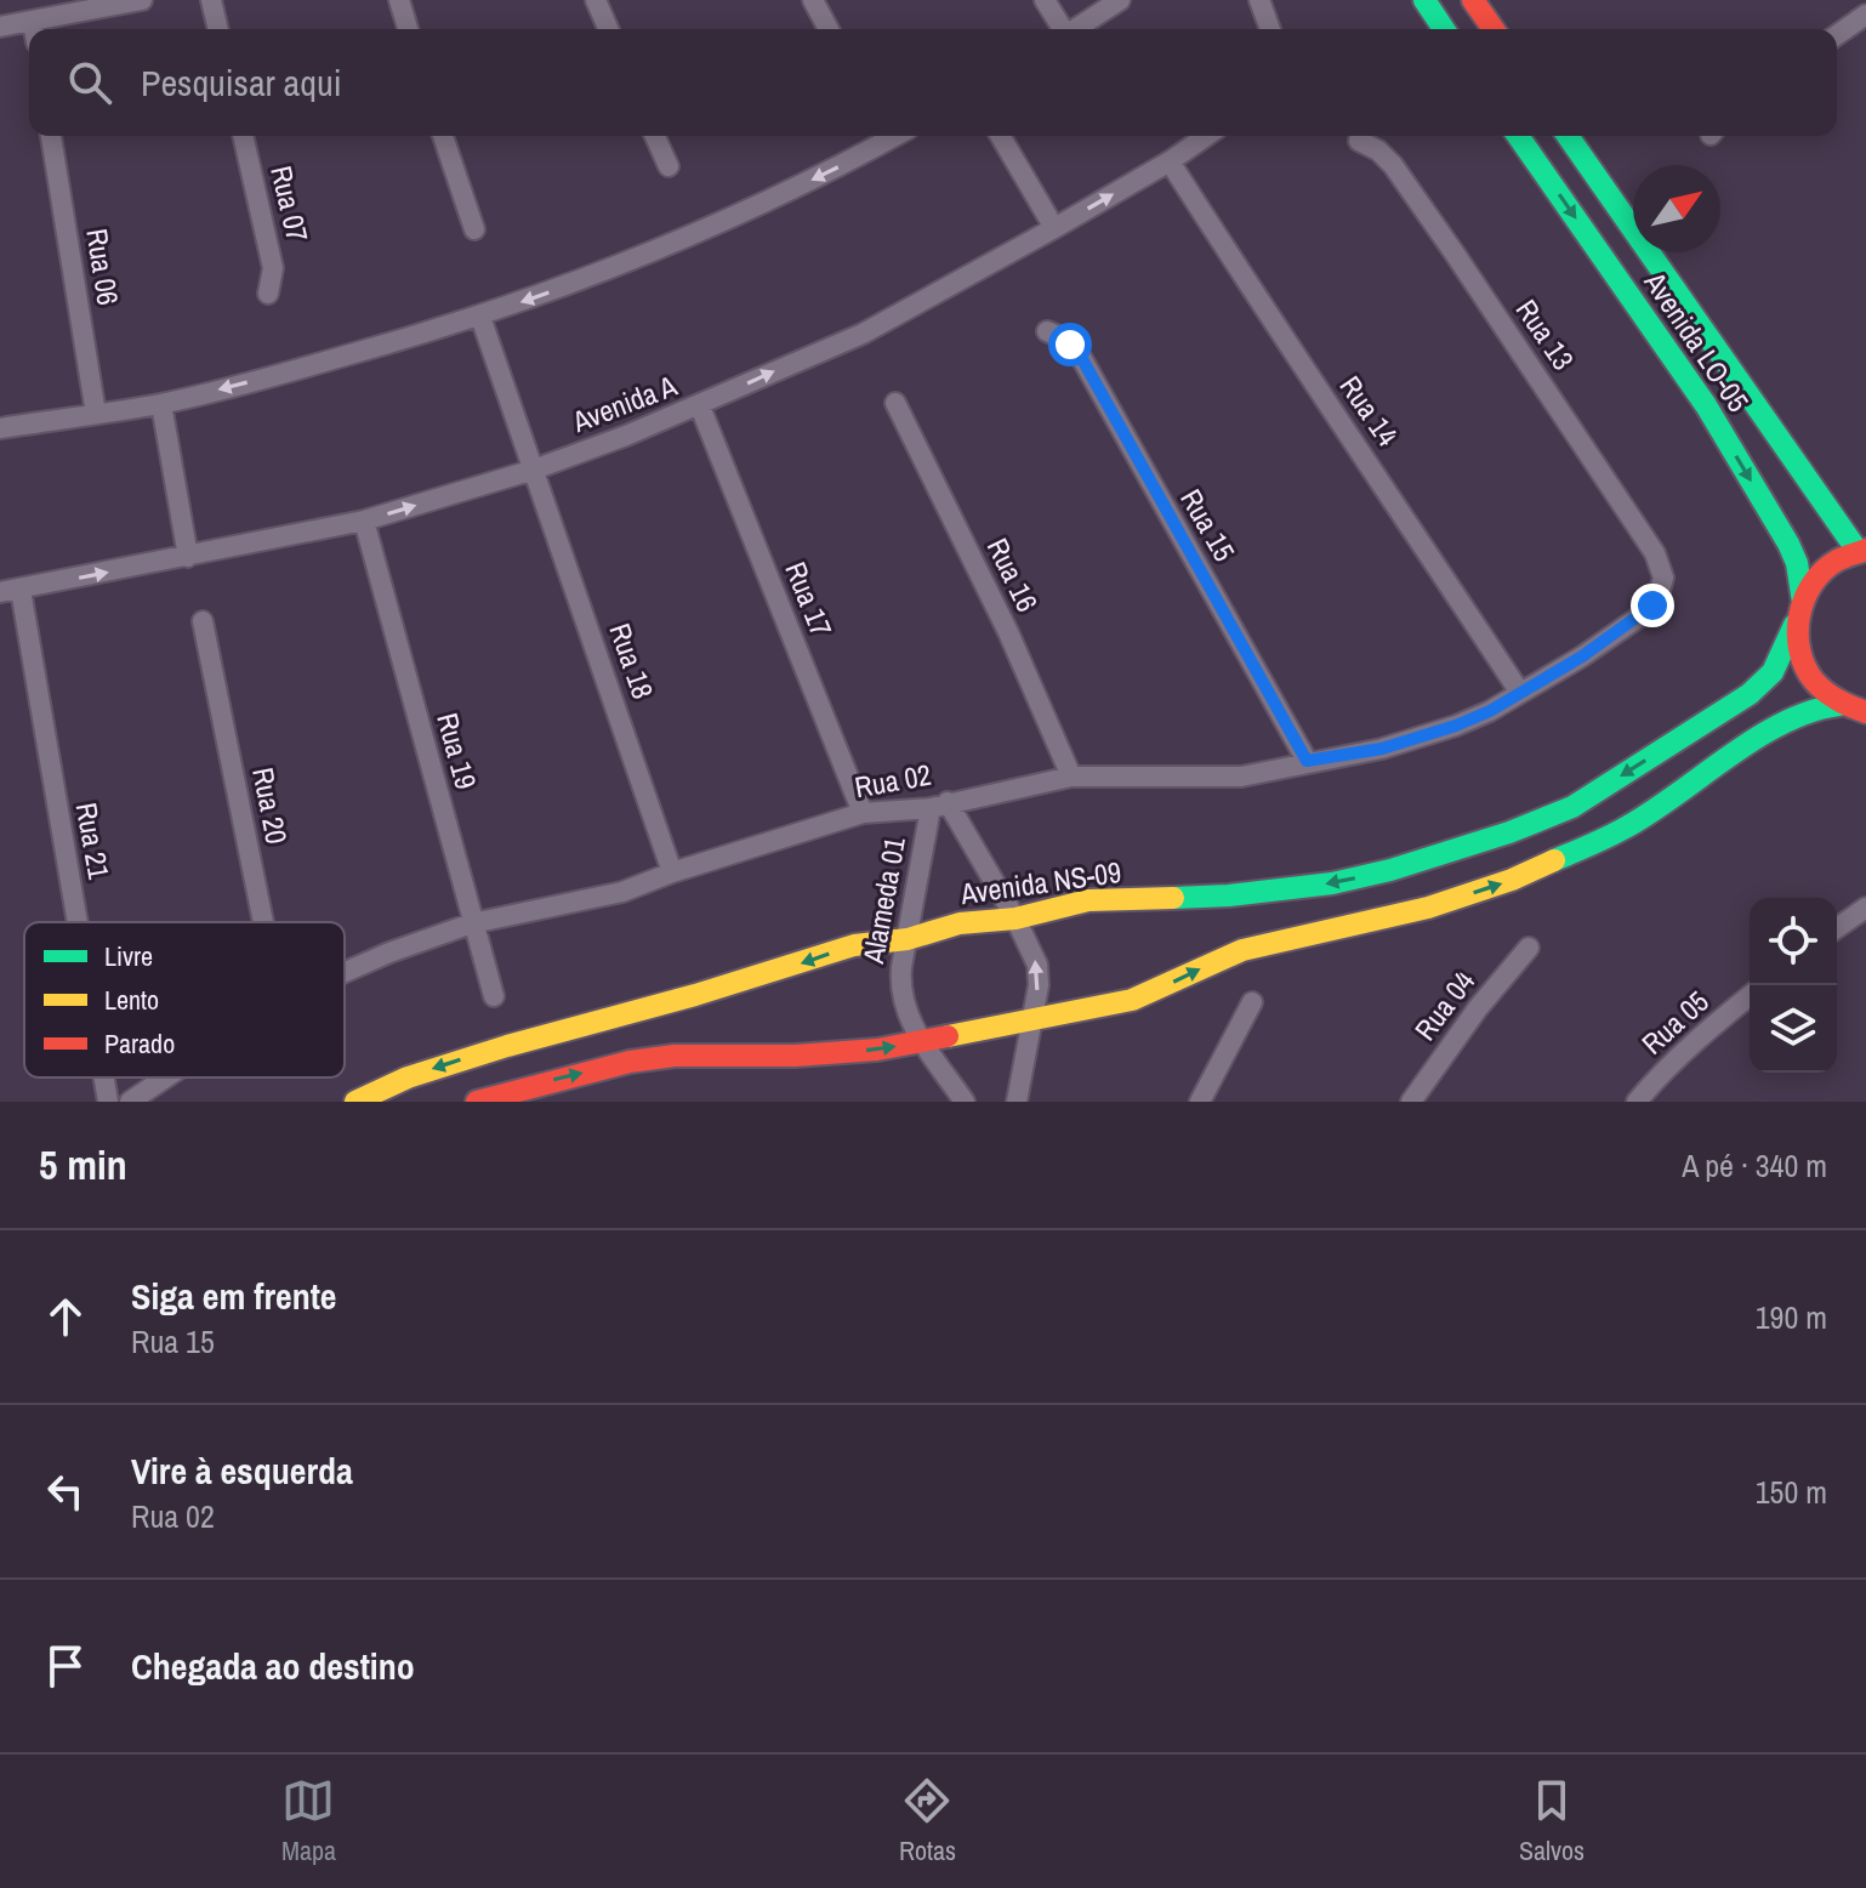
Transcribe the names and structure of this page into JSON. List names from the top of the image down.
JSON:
{
  "streets": {
    "street": [
      "Rua 07",
      "Rua 06",
      "Rua 13",
      "Avenida LO-05",
      "Avenida A",
      "Rua 14",
      "Rua 15",
      "Rua 16",
      "Rua 17",
      "Rua 18",
      "Rua 19",
      "Rua 02",
      "Rua 20",
      "Rua 21",
      "Avenida NS-09",
      "Alameda 01",
      "Rua 04",
      "Rua 05"
    ]
  },
  "crossings": [
    ["Rua 13", "Rua 02"],
    ["Avenida LO-05", "Avenida NS-09"],
    ["Avenida A", "Rua 14"],
    ["Avenida A", "Rua 17"],
    ["Avenida A", "Rua 18"],
    ["Avenida A", "Rua 19"],
    ["Avenida A", "Rua 21"],
    ["Rua 14", "Rua 02"],
    ["Rua 15", "Rua 02"],
    ["Rua 16", "Rua 02"],
    ["Rua 17", "Rua 02"],
    ["Rua 18", "Rua 02"],
    ["Rua 19", "Rua 02"],
    ["Rua 02", "Alameda 01"],
    ["Avenida NS-09", "Alameda 01"]
  ],
  "legend": ["Livre", "Lento", "Parado"],
  "north": "top right",
  "page": {
    "search": "Pesquisar aqui",
    "heading": ["5 min", "A pé · 340 m"],
    "list": [
      ["Siga em frente", "Rua 15", "190 m"],
      ["Vire à esquerda", "Rua 02", "150 m"],
      "Chegada ao destino"
    ],
    "nav": ["Mapa", "Rotas", "Salvos"]
  }
}
